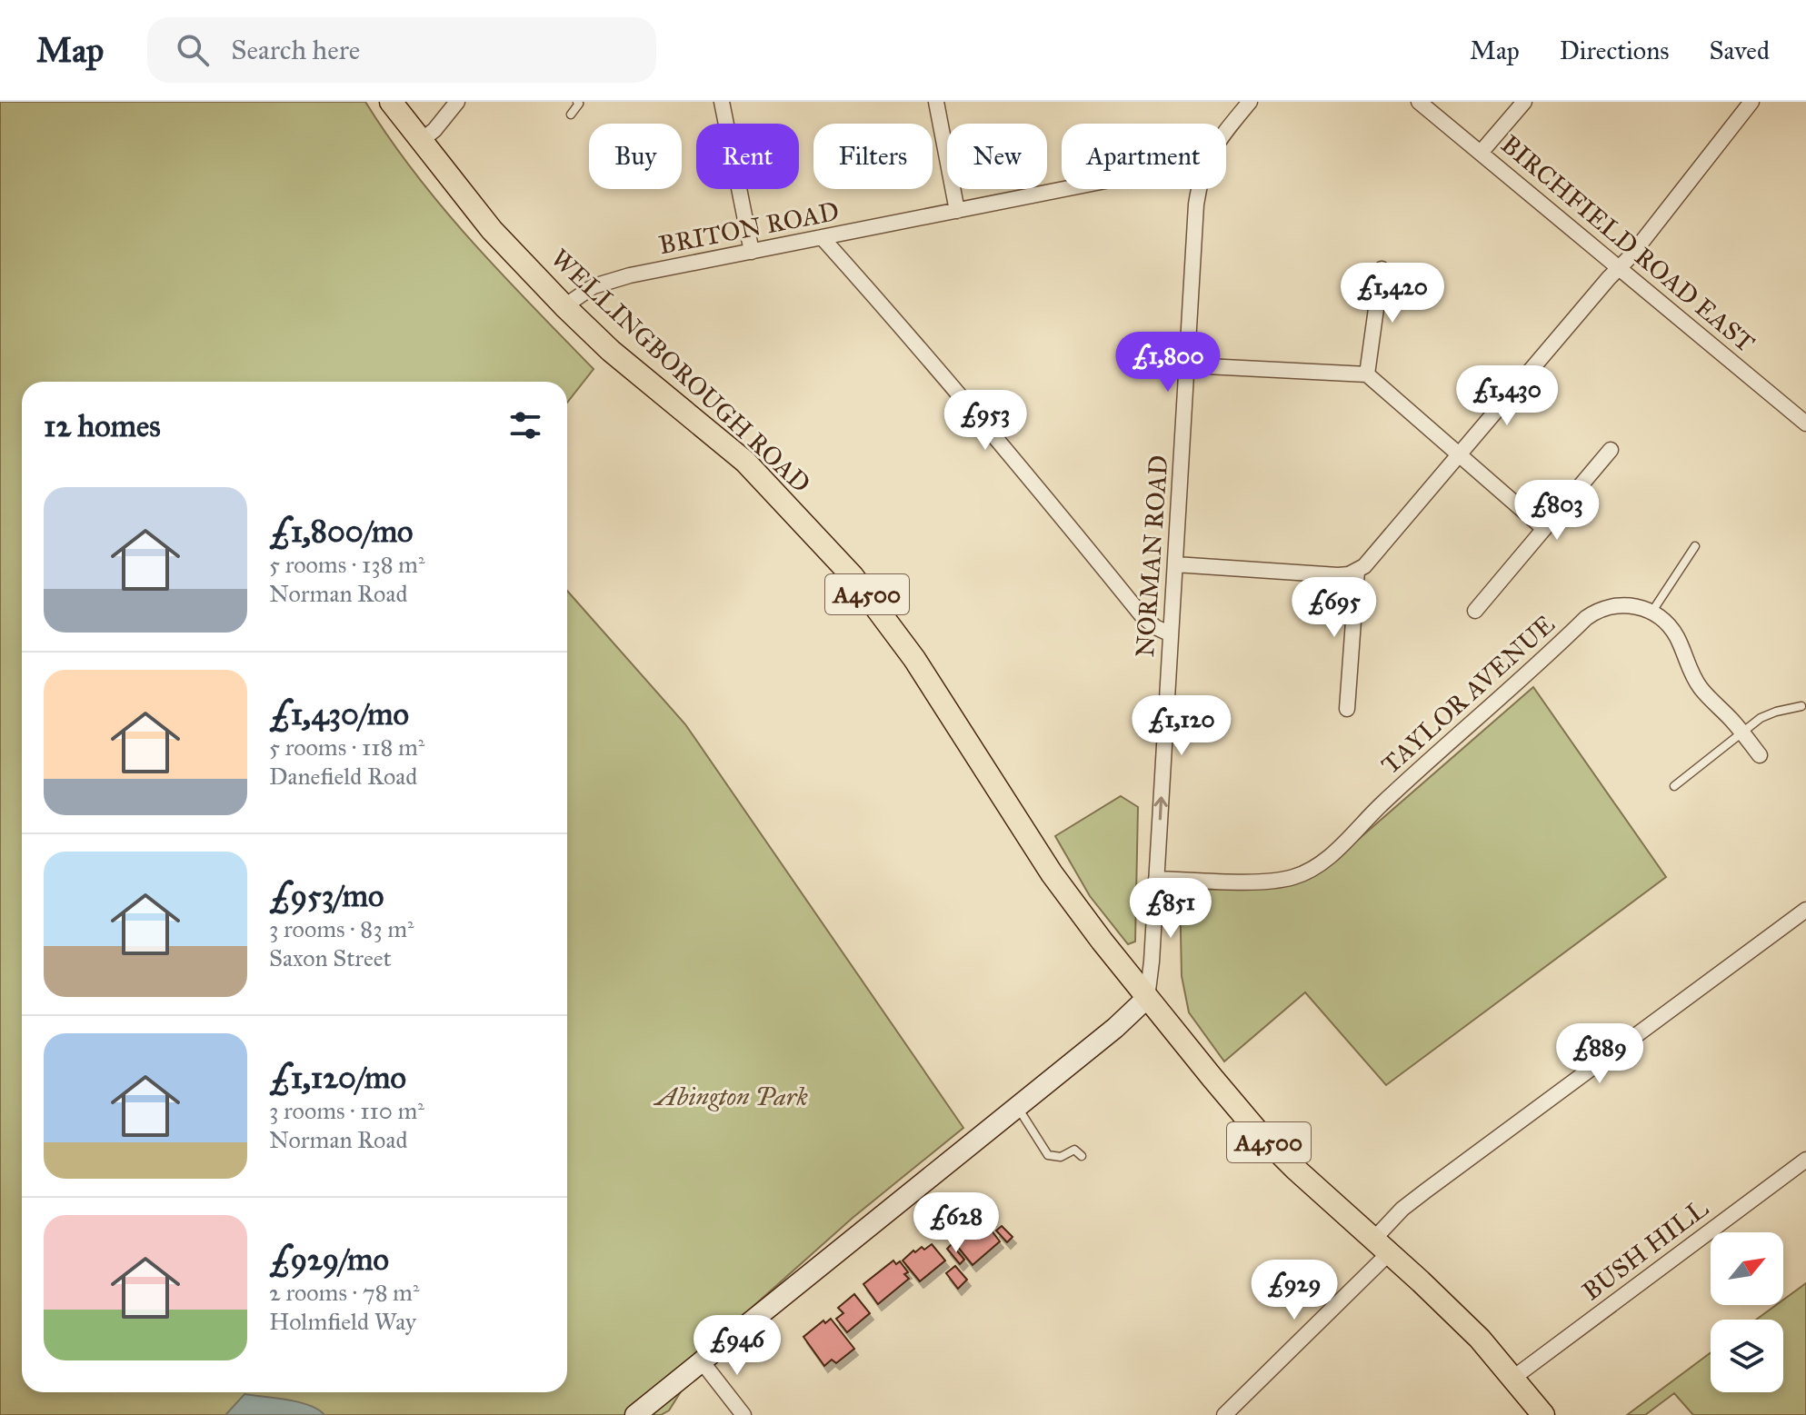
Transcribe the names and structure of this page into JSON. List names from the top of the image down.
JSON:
{
  "streets": {
    "main road": ["WELLINGBOROUGH ROAD", "A4500"],
    "street": [
      "BRITON ROAD",
      "BIRCHFIELD ROAD EAST",
      "NORMAN ROAD",
      "TAYLOR AVENUE",
      "BUSH HILL"
    ]
  },
  "crossings": [
    ["BRITON ROAD", "WELLINGBOROUGH ROAD"],
    ["WELLINGBOROUGH ROAD", "NORMAN ROAD"],
    ["WELLINGBOROUGH ROAD", "BUSH HILL"],
    ["NORMAN ROAD", "TAYLOR AVENUE"]
  ],
  "parks": ["Abington Park"],
  "north": "top right",
  "page": {
    "header": "Map",
    "search": "Search here",
    "nav": ["Map", "Directions", "Saved"],
    "chip": [
      "Buy",
      "Rent",
      "Filters",
      "New",
      "Apartment"
    ],
    "price": [
      "£1,420",
      "£1,800",
      "£1,430",
      "£953",
      "£803",
      "£695",
      "£1,120",
      "£851",
      "£889",
      "£628",
      "£929",
      "£946"
    ],
    "heading": "12 homes",
    "list": [
      {
        "name": "£1,800/mo",
        "note": "5 rooms · 138 m² · Norman Road"
      },
      {
        "name": "£1,430/mo",
        "note": "5 rooms · 118 m² · Danefield Road"
      },
      {
        "name": "£953/mo",
        "note": "3 rooms · 83 m² · Saxon Street"
      },
      {
        "name": "£1,120/mo",
        "note": "3 rooms · 110 m² · Norman Road"
      },
      {
        "name": "£929/mo",
        "note": "2 rooms · 78 m² · Holmfield Way"
      }
    ]
  }
}
